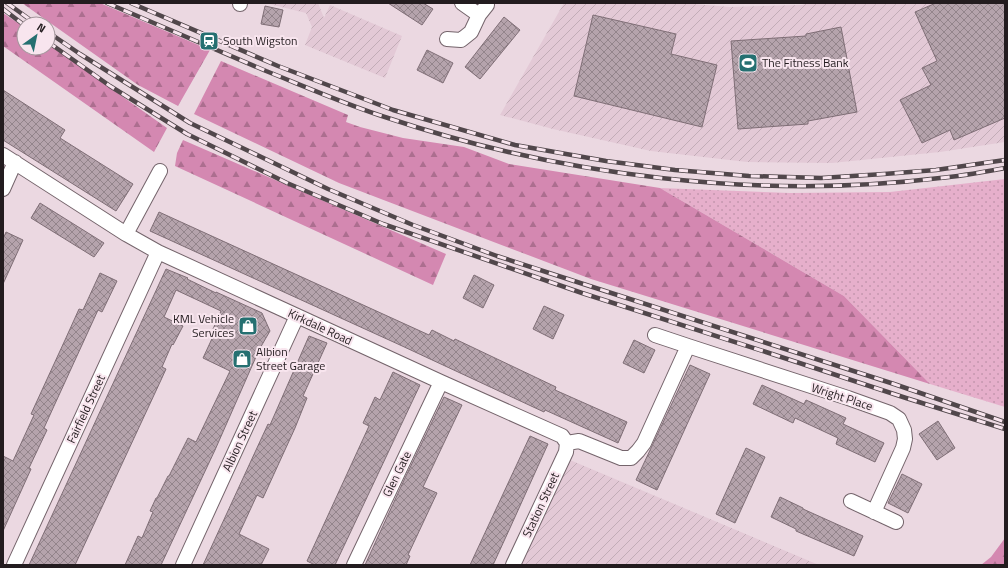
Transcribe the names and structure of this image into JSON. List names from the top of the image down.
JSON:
{
  "streets": {
    "street": [
      "Kirkdale Road",
      "Wright Place",
      "Fairfield Street",
      "Albion Street",
      "Glen Gate",
      "Station Street"
    ]
  },
  "crossings": [
    ["Kirkdale Road", "Fairfield Street"],
    ["Kirkdale Road", "Albion Street"],
    ["Kirkdale Road", "Glen Gate"],
    ["Kirkdale Road", "Station Street"]
  ],
  "places": {
    "station": ["South Wigston"],
    "sports": ["The Fitness Bank"],
    "shop": ["KML Vehicle Services", "Albion Street Garage"]
  },
  "north": "top right"
}
